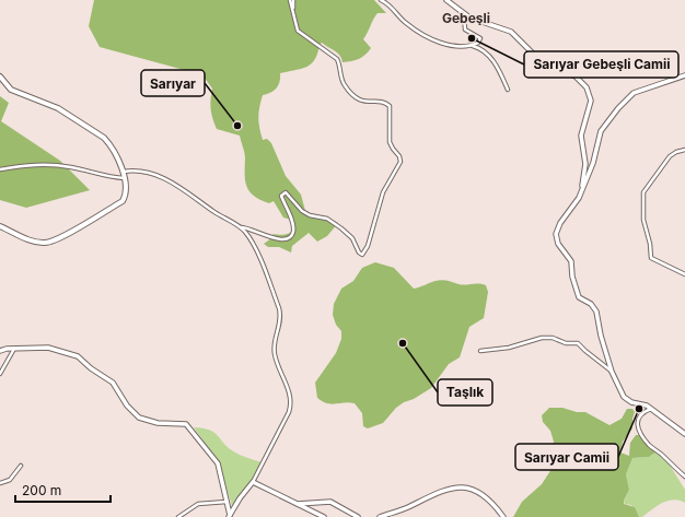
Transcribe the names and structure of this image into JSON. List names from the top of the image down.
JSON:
{
  "districts": ["Gebeşli"],
  "places": [
    "Sarıyar Gebeşli Camii",
    "Sarıyar",
    "Taşlık",
    "Sarıyar Camii"
  ],
  "scale_bar": "200 m"
}
